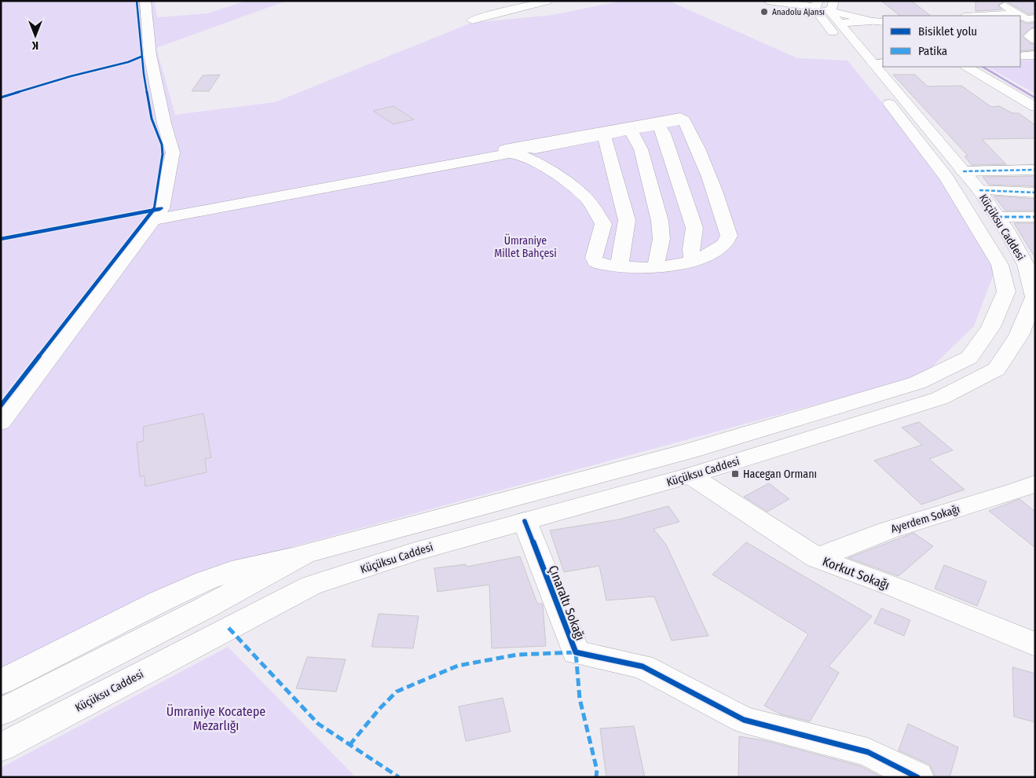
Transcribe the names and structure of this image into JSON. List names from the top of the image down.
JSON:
{
  "streets": {
    "main road": [
      "Küçüksu Caddesi",
      "Ayerdem Sokağı",
      "Korkut Sokağı",
      "Çınaraltı Sokağı"
    ]
  },
  "crossings": [
    ["Küçüksu Caddesi", "Korkut Sokağı"],
    ["Küçüksu Caddesi", "Çınaraltı Sokağı"],
    ["Ayerdem Sokağı", "Korkut Sokağı"]
  ],
  "parks": ["Ümraniye Millet Bahçesi", "Ümraniye Kocatepe Mezarlığı"],
  "places": {
    "other": ["Anadolu Ajansı"],
    "transit": ["Hacegan Ormanı"]
  },
  "legend": ["Bisiklet yolu", "Patika"],
  "north": "bottom"
}
